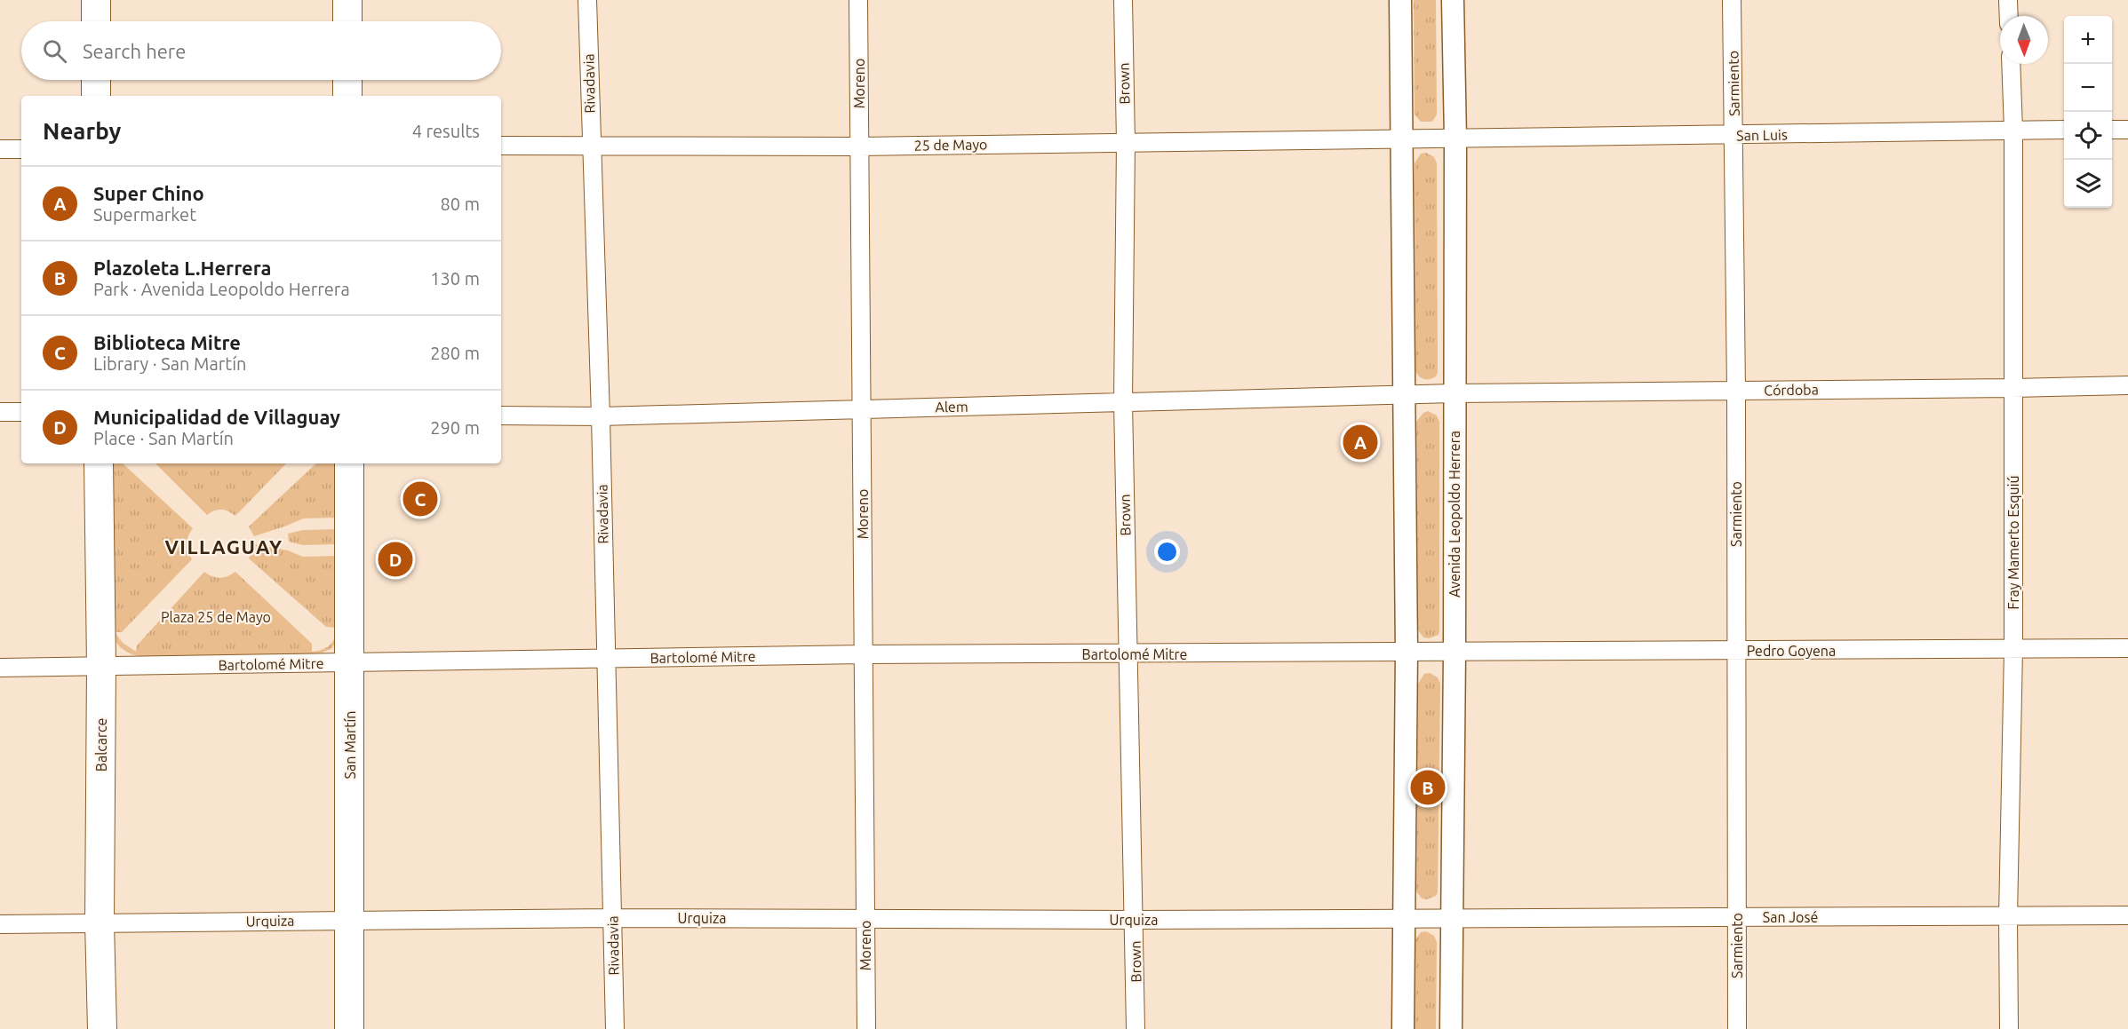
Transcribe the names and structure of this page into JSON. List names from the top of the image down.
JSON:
{
  "streets": {
    "main road": ["Balcarce", "San Martín"],
    "street": [
      "Rivadavia",
      "Moreno",
      "Brown",
      "Sarmiento",
      "San Luis",
      "25 de Mayo",
      "Córdoba",
      "Alem",
      "Avenida Leopoldo Herrera",
      "Fray Mamerto Esquiú",
      "Pedro Goyena",
      "Bartolomé Mitre",
      "San José",
      "Urquiza"
    ]
  },
  "crossings": [
    ["Rivadavia", "25 de Mayo"],
    ["Rivadavia", "Alem"],
    ["Rivadavia", "Bartolomé Mitre"],
    ["Rivadavia", "Urquiza"],
    ["Moreno", "25 de Mayo"],
    ["Moreno", "Alem"],
    ["Moreno", "Bartolomé Mitre"],
    ["Moreno", "Urquiza"],
    ["Brown", "25 de Mayo"],
    ["Brown", "Alem"],
    ["Brown", "Bartolomé Mitre"],
    ["Brown", "Urquiza"],
    ["Sarmiento", "San Luis"],
    ["Sarmiento", "Córdoba"],
    ["Sarmiento", "Pedro Goyena"],
    ["Sarmiento", "San José"],
    ["San Luis", "25 de Mayo"],
    ["San Luis", "Avenida Leopoldo Herrera"],
    ["San Luis", "Fray Mamerto Esquiú"],
    ["Córdoba", "Alem"],
    ["Córdoba", "Avenida Leopoldo Herrera"],
    ["Córdoba", "Fray Mamerto Esquiú"],
    ["Avenida Leopoldo Herrera", "Pedro Goyena"],
    ["Avenida Leopoldo Herrera", "San José"],
    ["Avenida Leopoldo Herrera", "Urquiza"],
    ["Fray Mamerto Esquiú", "Pedro Goyena"],
    ["Fray Mamerto Esquiú", "San José"],
    ["Pedro Goyena", "Bartolomé Mitre"],
    ["Bartolomé Mitre", "Balcarce"],
    ["Bartolomé Mitre", "San Martín"],
    ["Balcarce", "Urquiza"],
    ["San Martín", "Urquiza"],
    ["San José", "Urquiza"]
  ],
  "districts": ["VILLAGUAY"],
  "parks": ["Plaza 25 de Mayo"],
  "north": "bottom",
  "page": {
    "map_buttons": ["+", "−"],
    "search": "Search here",
    "heading": ["Nearby", "4 results"],
    "list": [
      {
        "mark": "A",
        "name": "Super Chino",
        "note": "Supermarket",
        "value": "80 m"
      },
      {
        "mark": "B",
        "name": "Plazoleta L.Herrera",
        "note": "Park · Avenida Leopoldo Herrera",
        "value": "130 m"
      },
      {
        "mark": "C",
        "name": "Biblioteca Mitre",
        "note": "Library · San Martín",
        "value": "280 m"
      },
      {
        "mark": "D",
        "name": "Municipalidad de Villaguay",
        "note": "Place · San Martín",
        "value": "290 m"
      }
    ],
    "pins": [
      "A",
      "C",
      "D",
      "B"
    ]
  }
}
